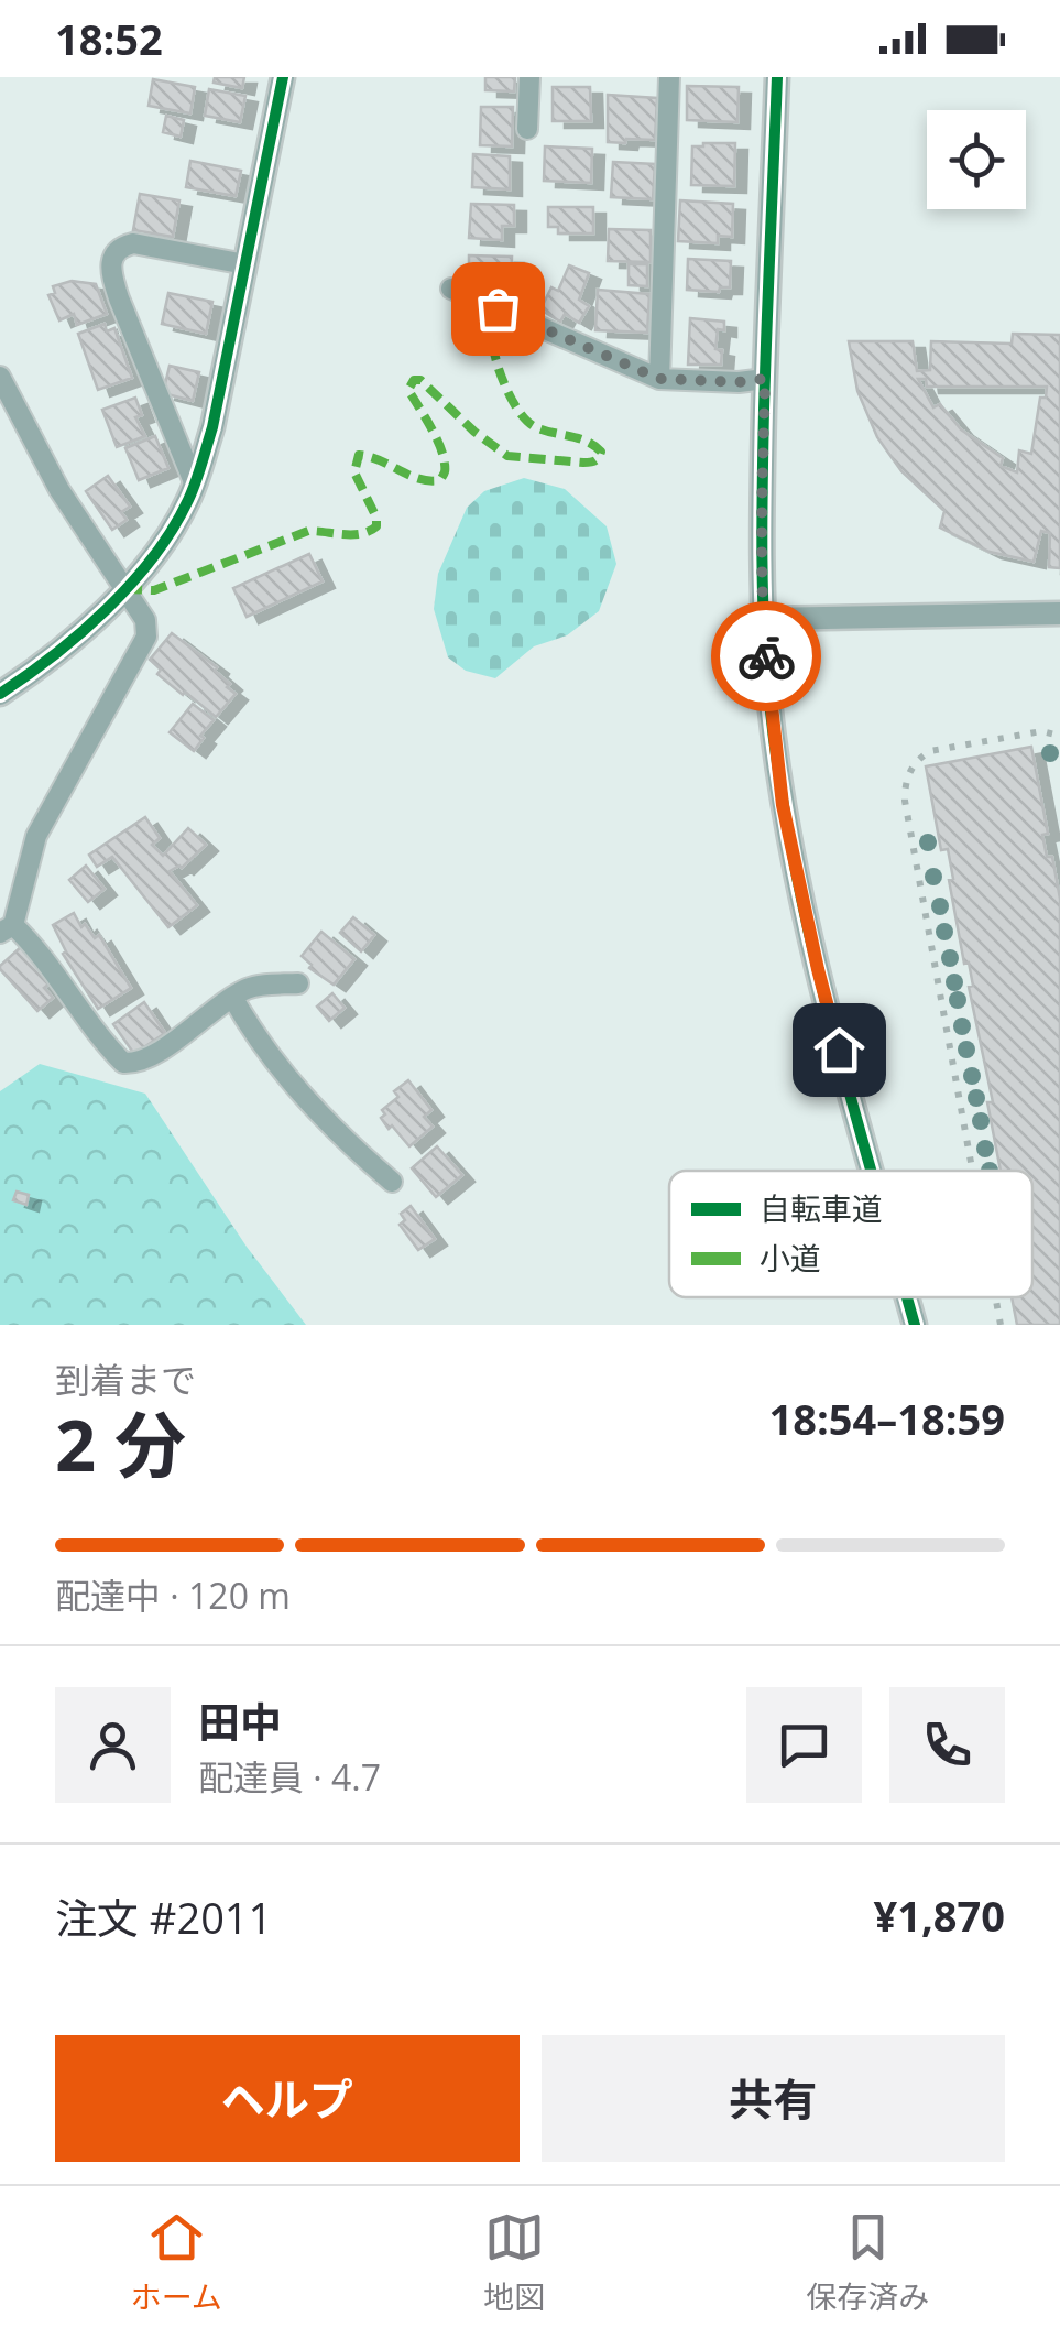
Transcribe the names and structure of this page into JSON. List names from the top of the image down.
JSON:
{
  "legend": ["自転車道", "小道"],
  "page": {
    "status": "18:52",
    "heading": ["2 分", "到着まで", "18:54–18:59"],
    "panel": [
      "田中",
      "配達員 · 4.7",
      "注文 #2011",
      "¥1,870"
    ],
    "bar": "配達中 · 120 m",
    "buttons": ["ヘルプ", "共有"],
    "tabs": ["ホーム", "地図", "保存済み"]
  }
}
